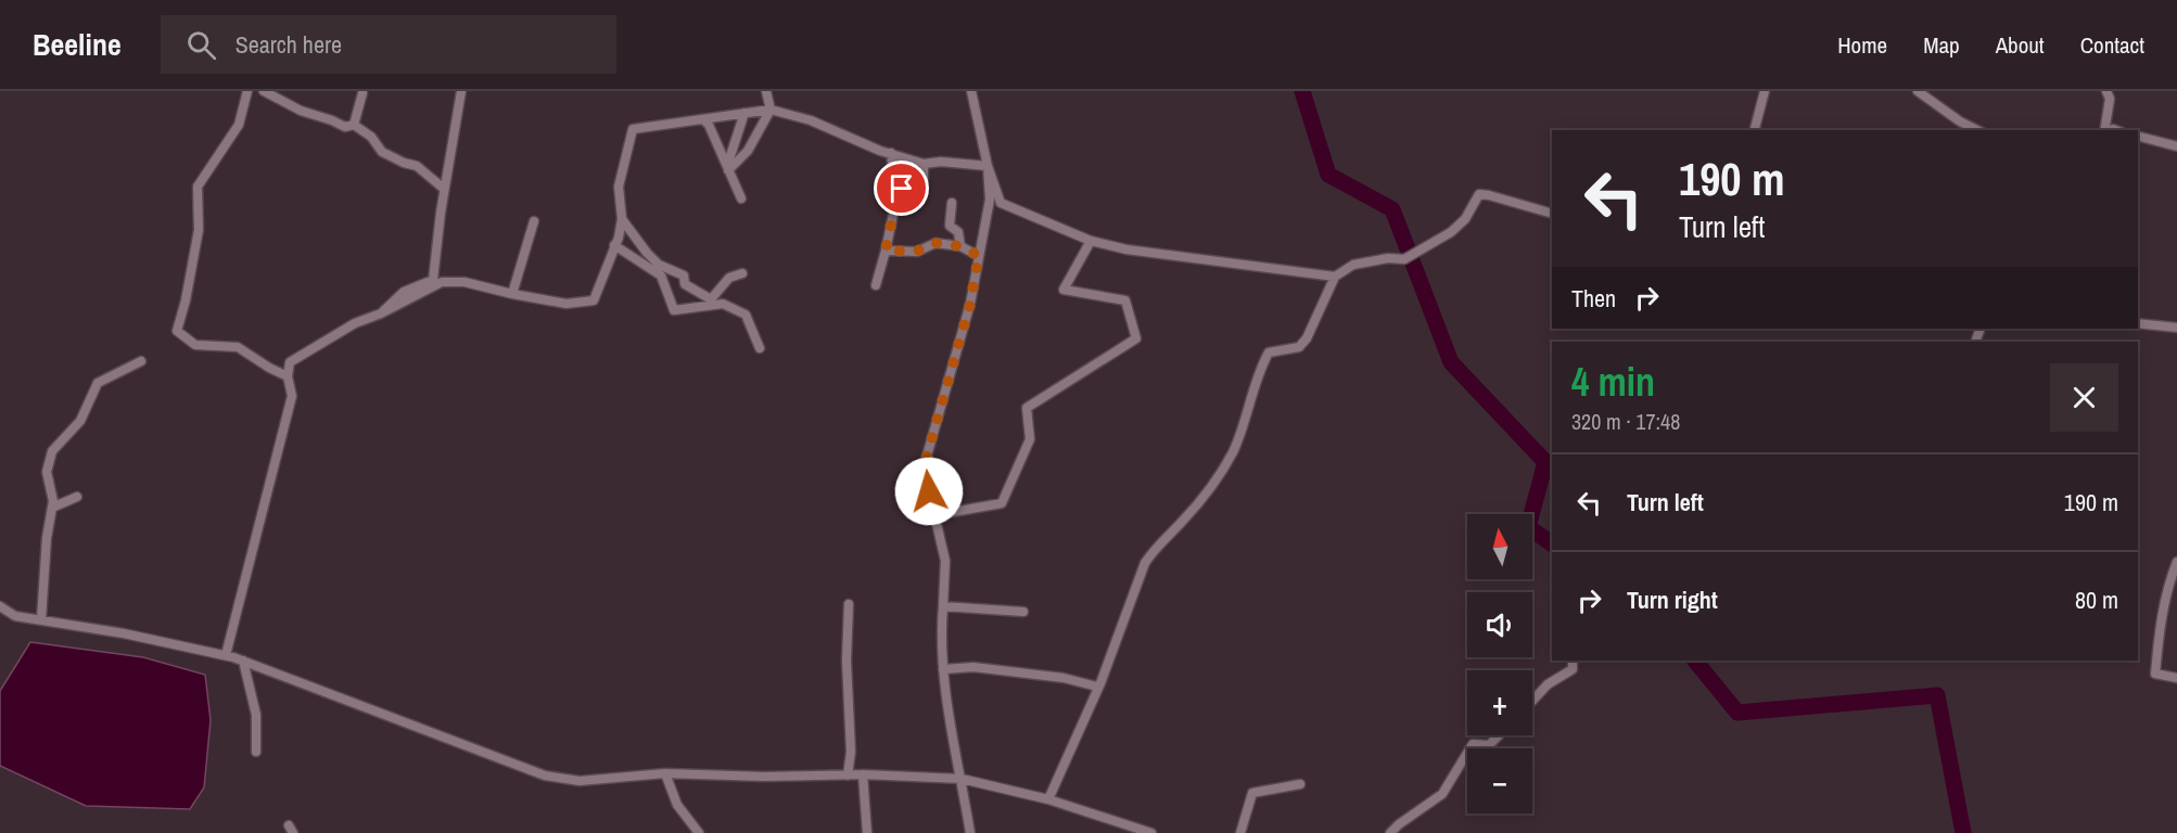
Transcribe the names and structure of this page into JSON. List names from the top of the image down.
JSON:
{
  "north": "top",
  "page": {
    "header": "Beeline",
    "search": "Search here",
    "nav": [
      "Home",
      "Map",
      "About",
      "Contact"
    ],
    "turn": ["190 m", "Turn left"],
    "then": "Then",
    "heading": ["4 min", "320 m · 17:48"],
    "list": [
      {
        "name": "Turn left",
        "value": "190 m"
      },
      {
        "name": "Turn right",
        "value": "80 m"
      }
    ],
    "map_buttons": ["+", "−"]
  }
}
